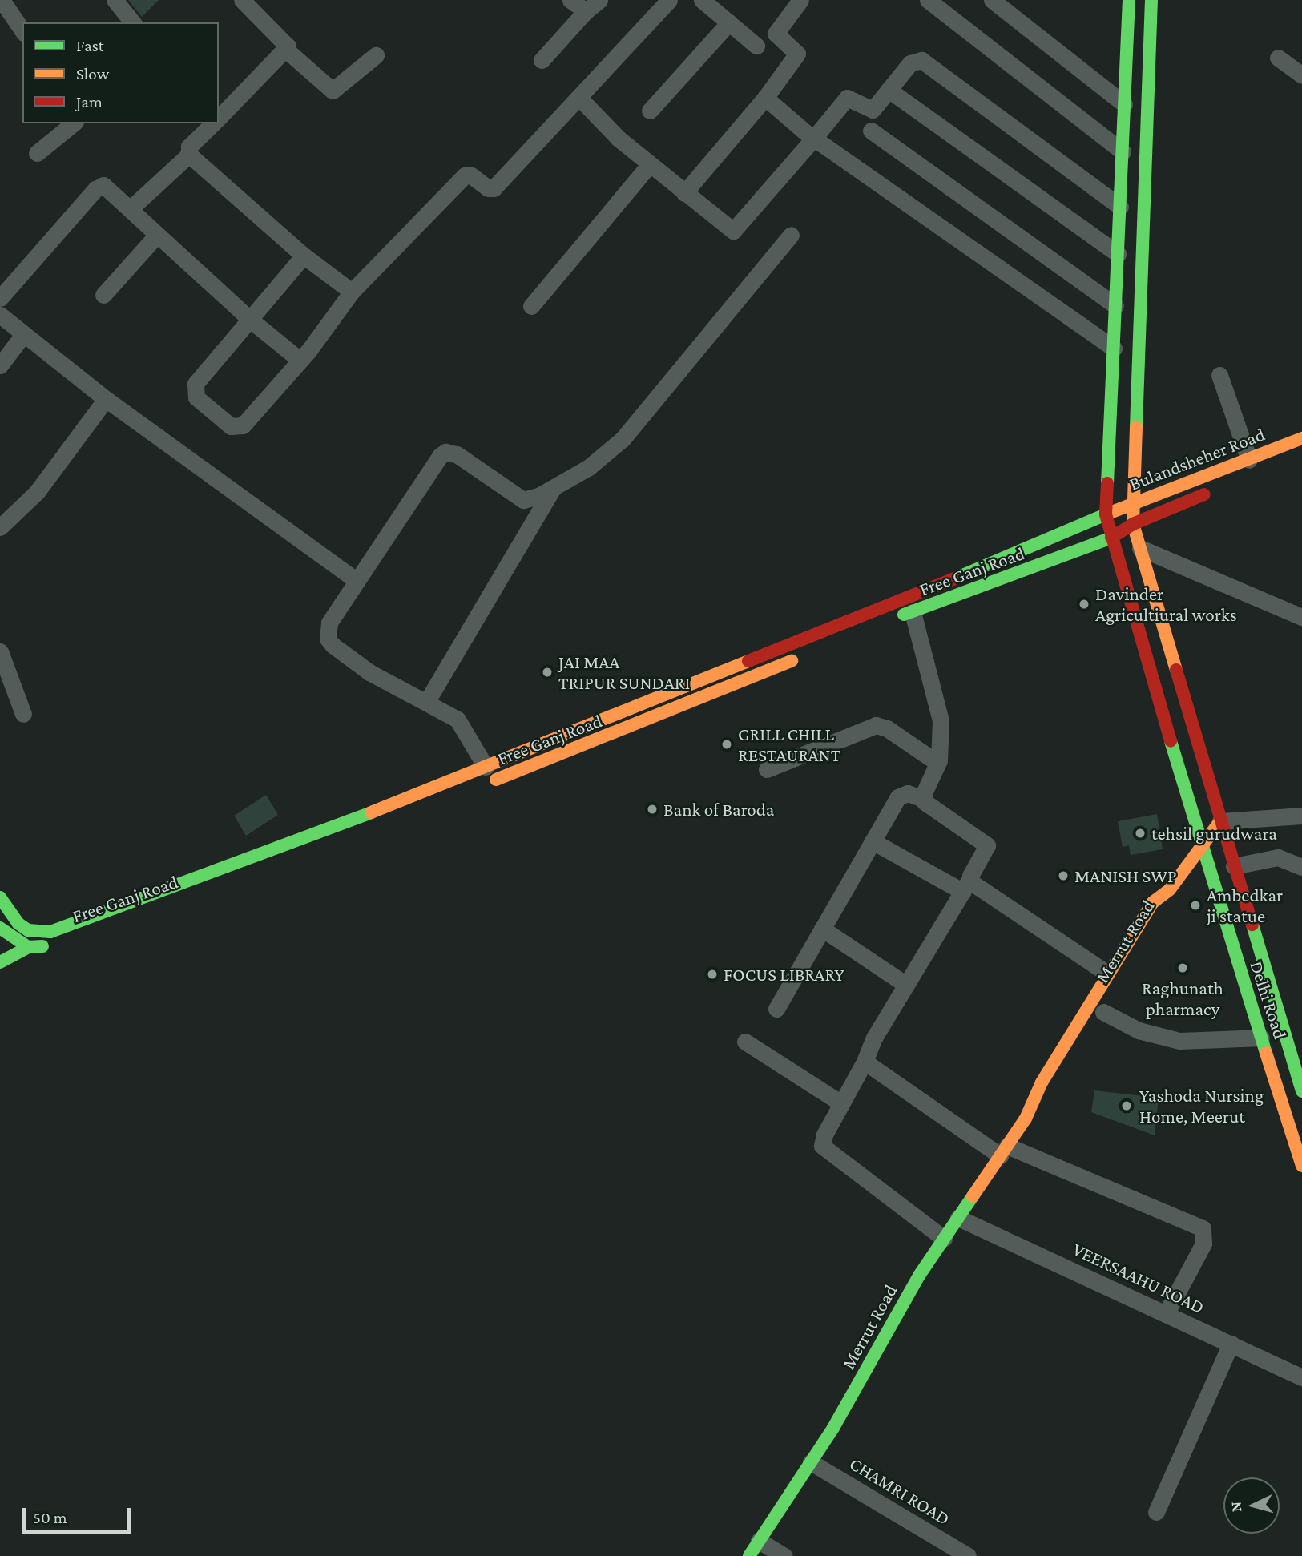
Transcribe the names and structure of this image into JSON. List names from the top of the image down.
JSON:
{
  "streets": {
    "main road": [
      "Bulandsheher Road",
      "Free Ganj Road",
      "Merrut Road",
      "Delhi Road"
    ],
    "street": ["VEERSAAHU ROAD", "CHAMRI ROAD"]
  },
  "crossings": [
    ["Bulandsheher Road", "Delhi Road"],
    ["Free Ganj Road", "Delhi Road"],
    ["Merrut Road", "Delhi Road"],
    ["Merrut Road", "VEERSAAHU ROAD"],
    ["Merrut Road", "CHAMRI ROAD"]
  ],
  "places": [
    "Davinder Agricultiural works",
    "JAI MAA TRIPUR SUNDARI",
    "GRILL CHILL RESTAURANT",
    "Bank of Baroda",
    "tehsil gurudwara",
    "MANISH SWP",
    "Ambedkar ji statue",
    "Raghunath pharmacy",
    "FOCUS LIBRARY",
    "Yashoda Nursing Home, Meerut"
  ],
  "legend": ["Fast", "Slow", "Jam"],
  "scale_bar": "50 m",
  "north": "left"
}
